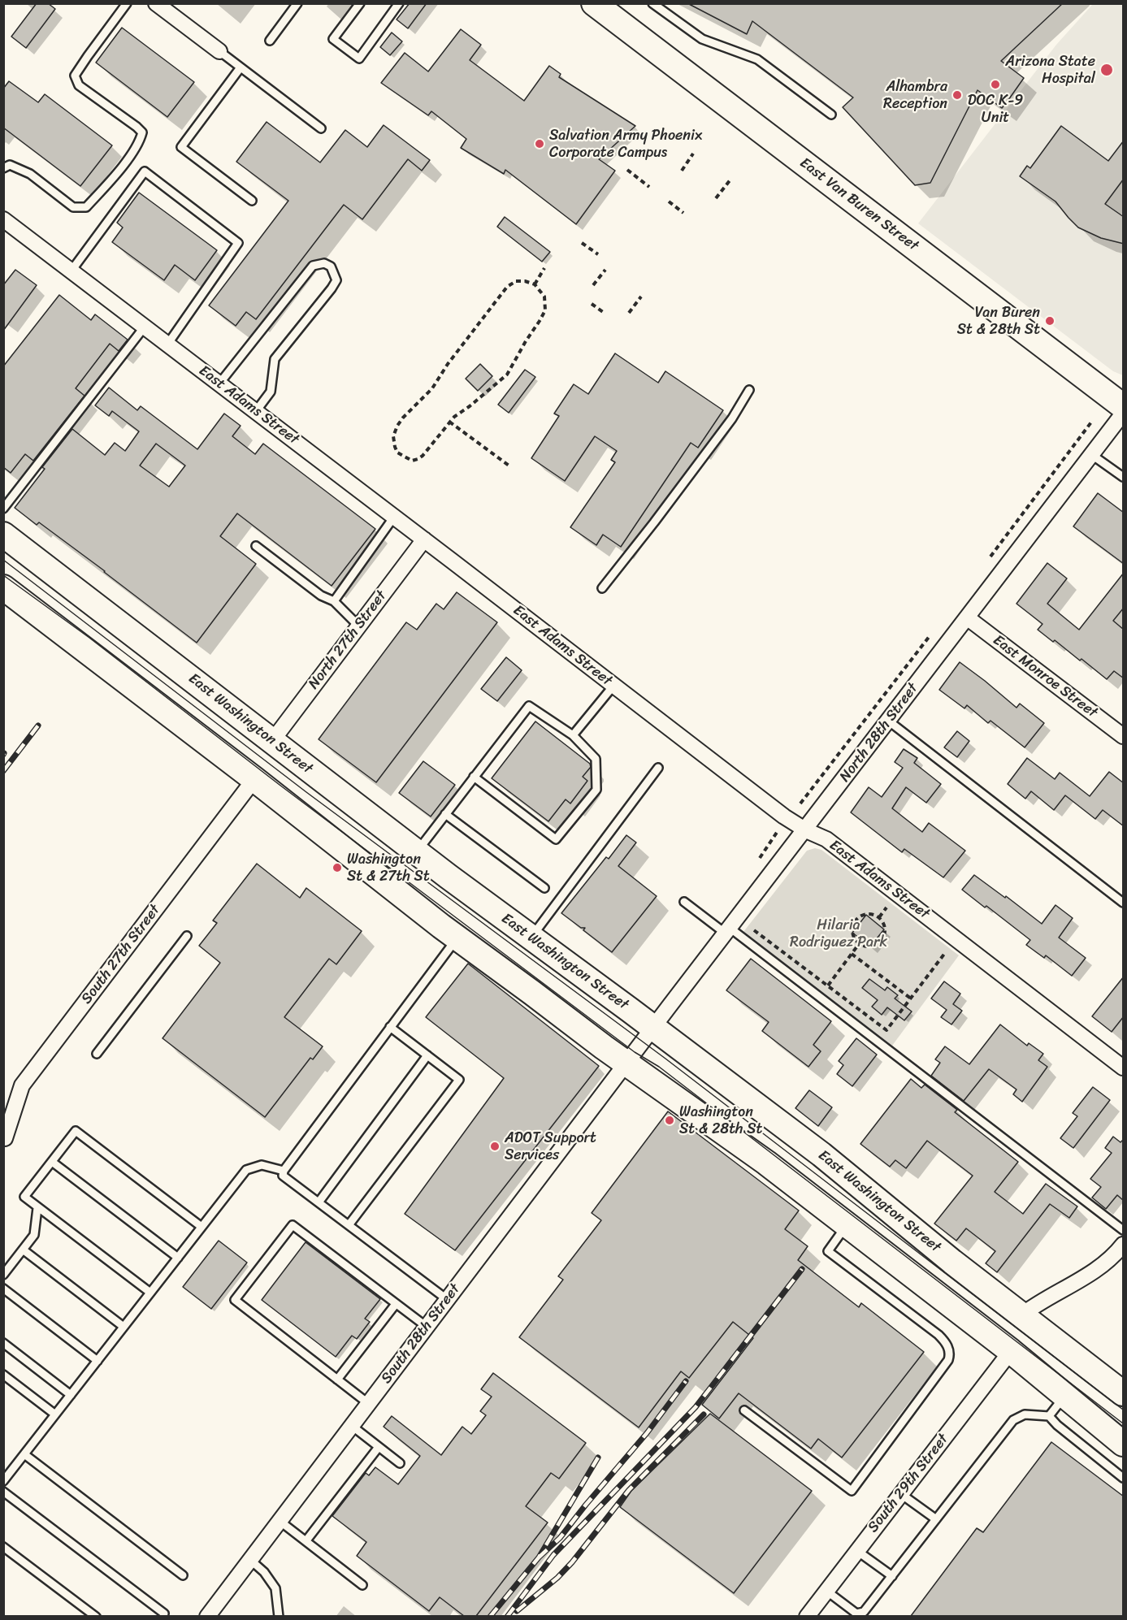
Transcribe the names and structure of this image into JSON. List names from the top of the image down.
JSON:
{
  "streets": {
    "main road": ["East Van Buren Street", "East Washington Street"],
    "street": [
      "East Adams Street",
      "North 27th Street",
      "East Monroe Street",
      "North 28th Street",
      "South 27th Street",
      "South 28th Street",
      "South 29th Street"
    ]
  },
  "crossings": [
    ["East Adams Street", "North 27th Street"],
    ["East Adams Street", "North 28th Street"],
    ["North 27th Street", "East Washington Street"],
    ["East Monroe Street", "North 28th Street"],
    ["East Washington Street", "North 28th Street"],
    ["North 28th Street", "South 28th Street"]
  ],
  "parks": ["Hilaria Rodriguez Park"],
  "places": [
    "Arizona State Hospital",
    "DOC K-9 Unit",
    "Alhambra Reception",
    "Salvation Army Phoenix Corporate Campus",
    "Van Buren St & 28th St",
    "Washington St & 27th St",
    "Washington St & 28th St",
    "ADOT Support Services"
  ]
}
